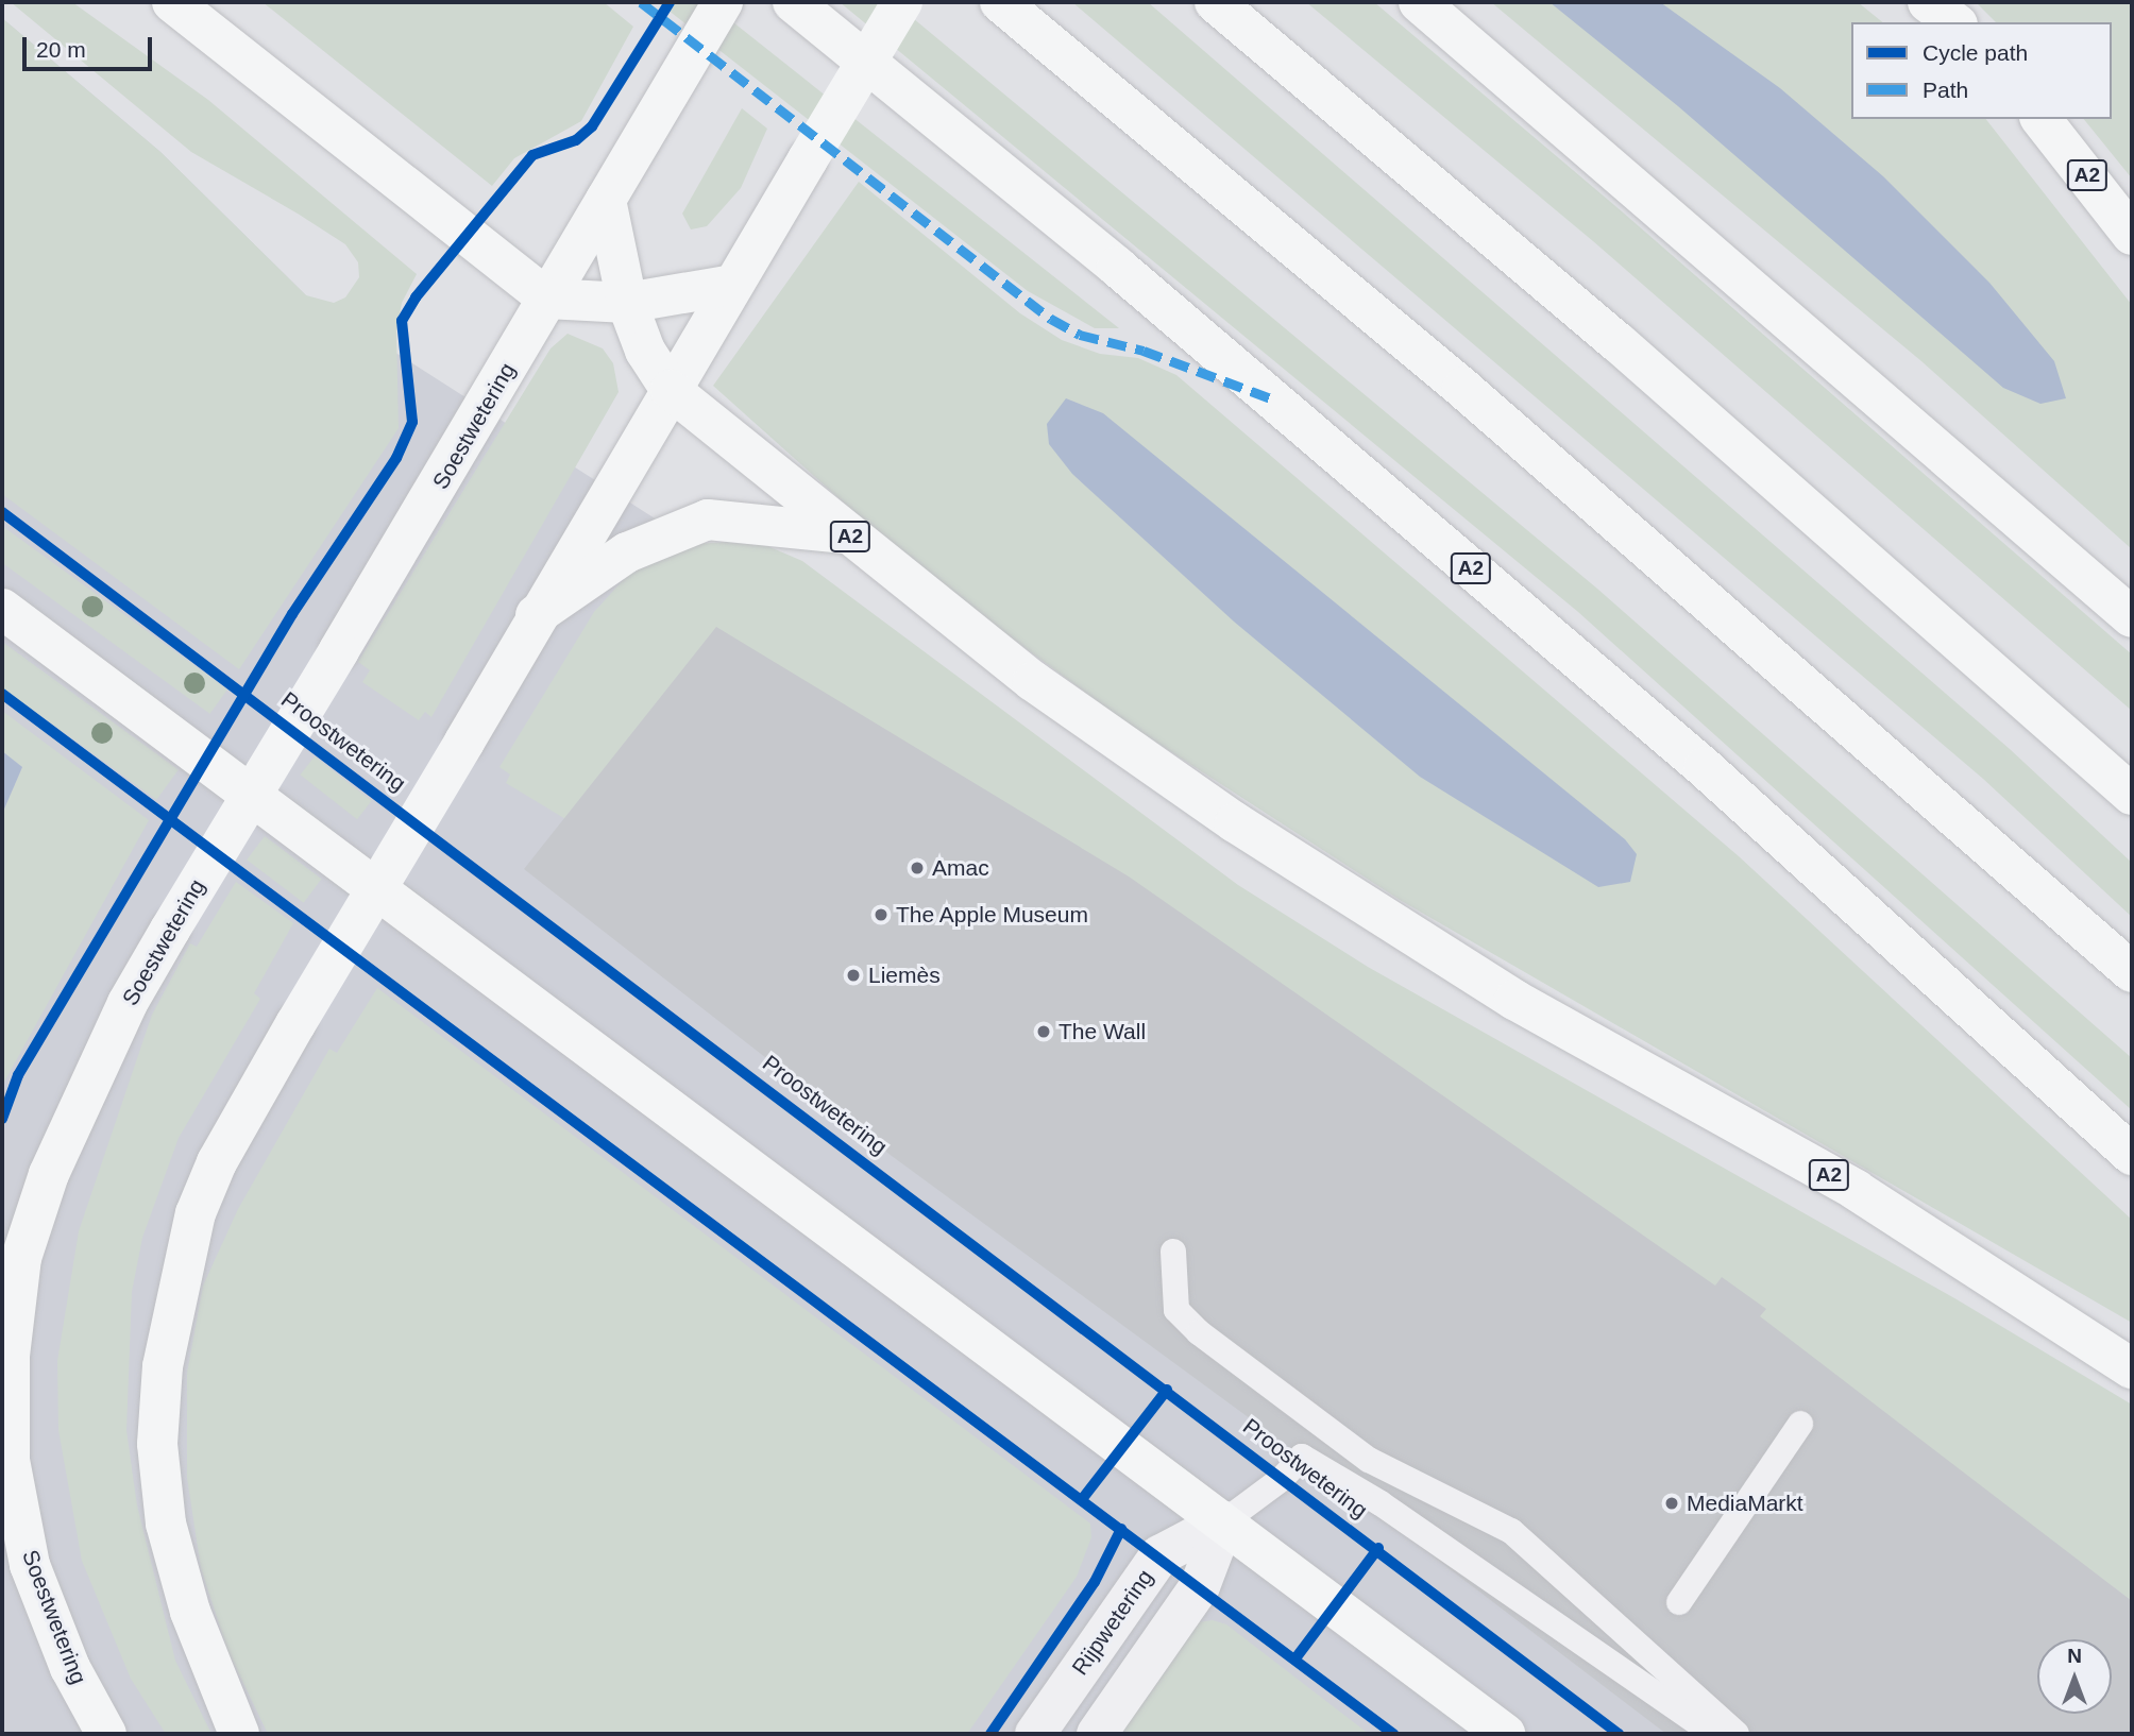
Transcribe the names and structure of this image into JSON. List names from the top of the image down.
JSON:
{
  "streets": {
    "main road": ["A2", "Soestwetering"],
    "street": ["Rijpwetering"],
    "cycle path": ["Proostwetering"]
  },
  "crossings": [
    ["A2", "Soestwetering"]
  ],
  "places": [
    "Amac",
    "The Apple Museum",
    "Liemès",
    "The Wall",
    "MediaMarkt"
  ],
  "legend": ["Cycle path", "Path"],
  "scale_bar": "20 m",
  "north": "top"
}
